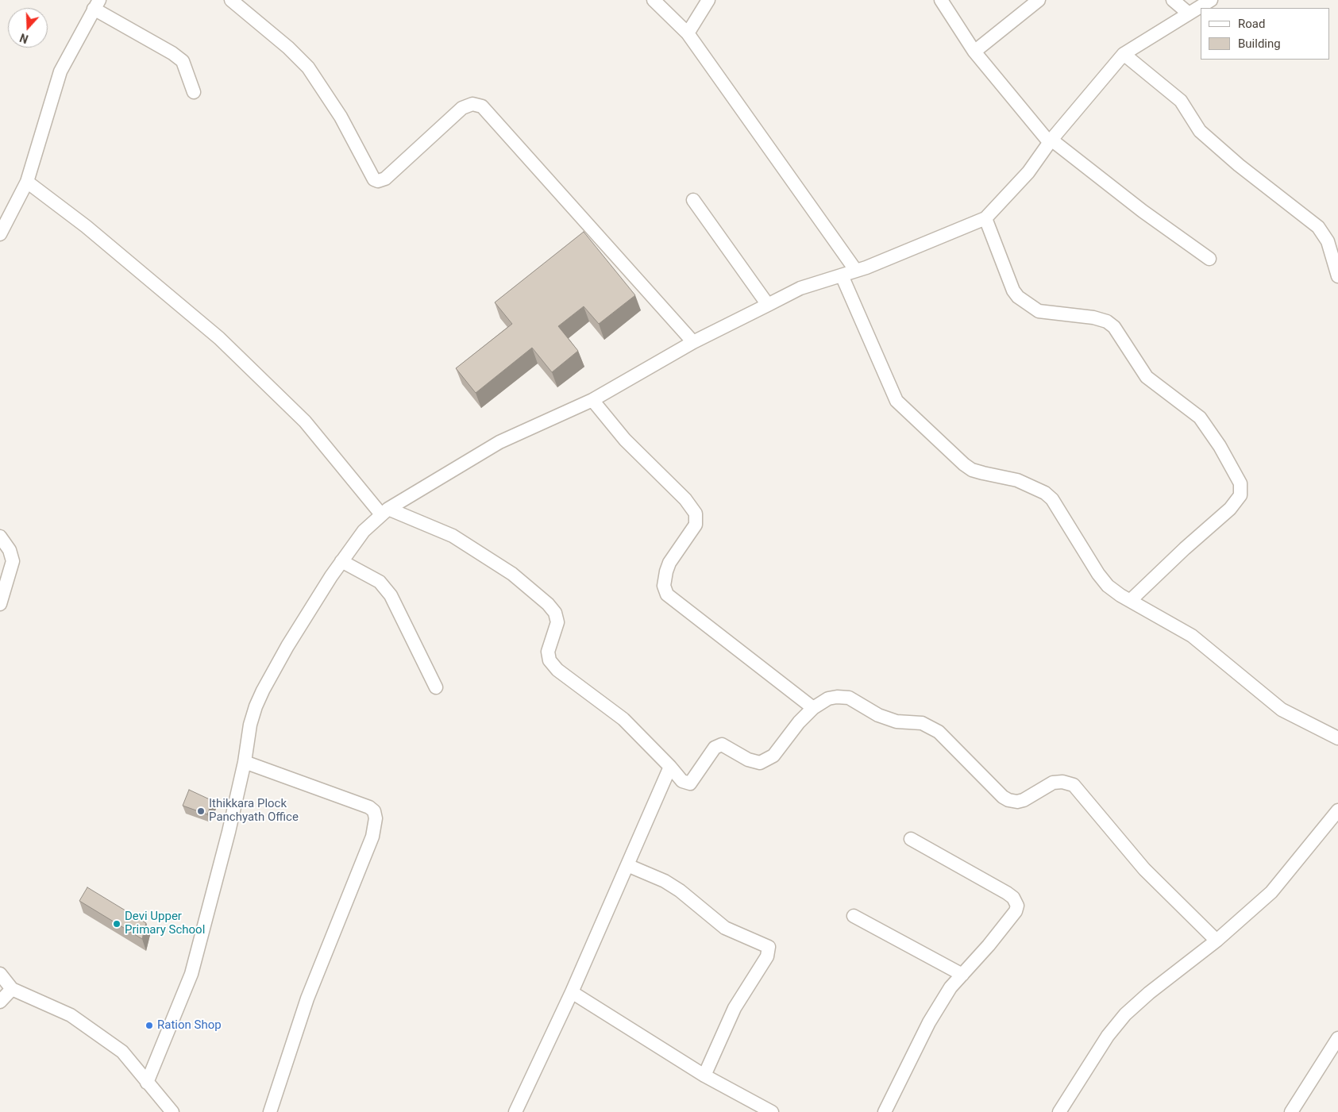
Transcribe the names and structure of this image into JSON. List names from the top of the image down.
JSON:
{
  "places": ["Ithikkara Plock Panchyath Office", "Devi Upper Primary School", "Ration Shop"],
  "legend": ["Road", "Building"],
  "north": "bottom"
}
